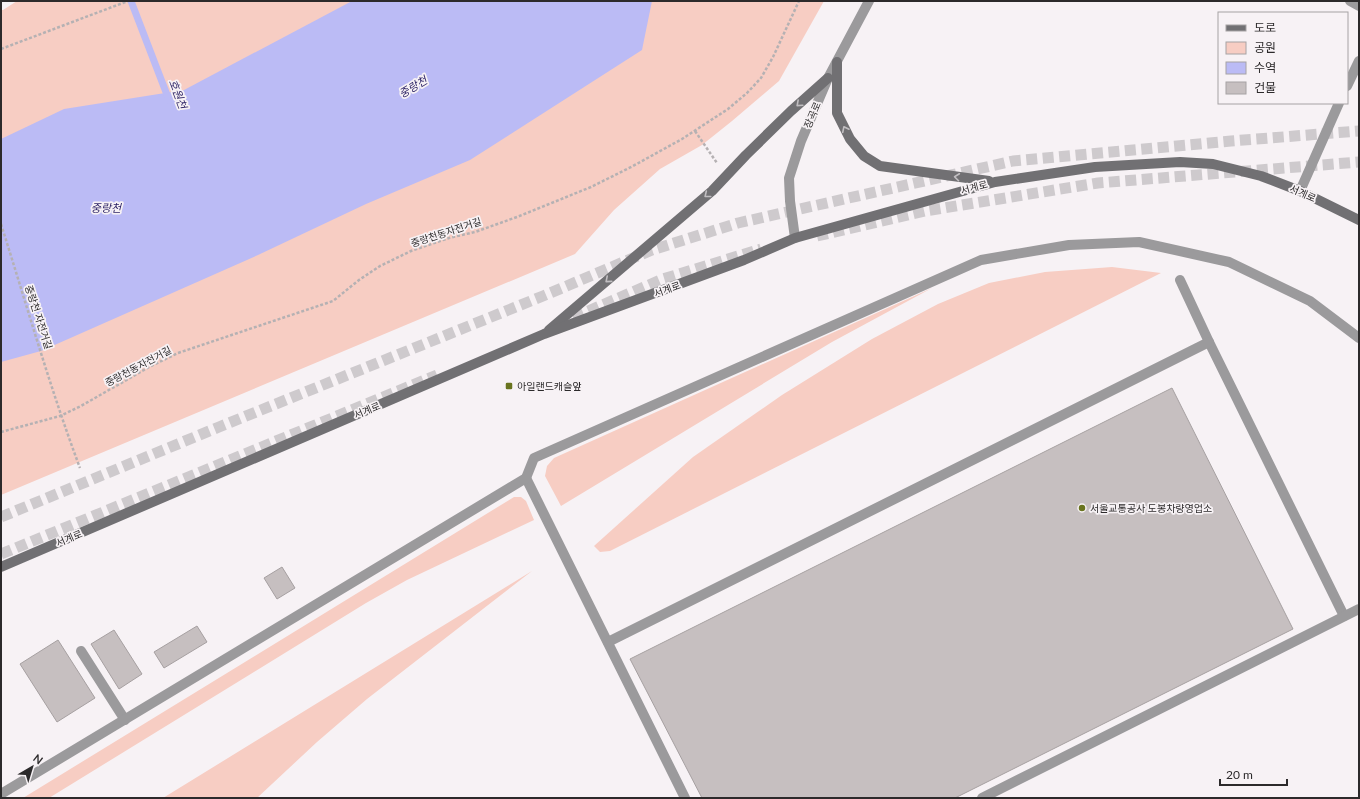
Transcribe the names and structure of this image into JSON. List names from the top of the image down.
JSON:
{
  "streets": {
    "main road": ["서계로"],
    "street": ["장곡로"],
    "path": ["중랑천동자전거길", "중랑천 자전거길"]
  },
  "crossings": [
    ["장곡로", "서계로"],
    ["중랑천동자전거길", "중랑천 자전거길"]
  ],
  "water": ["중랑천", "호원천"],
  "places": {
    "transit": ["아일랜드캐슬앞"],
    "other": ["서울교통공사 도봉차량영업소"]
  },
  "legend": [
    "도로",
    "공원",
    "수역",
    "건물"
  ],
  "scale_bar": "20 m",
  "north": "top right"
}
